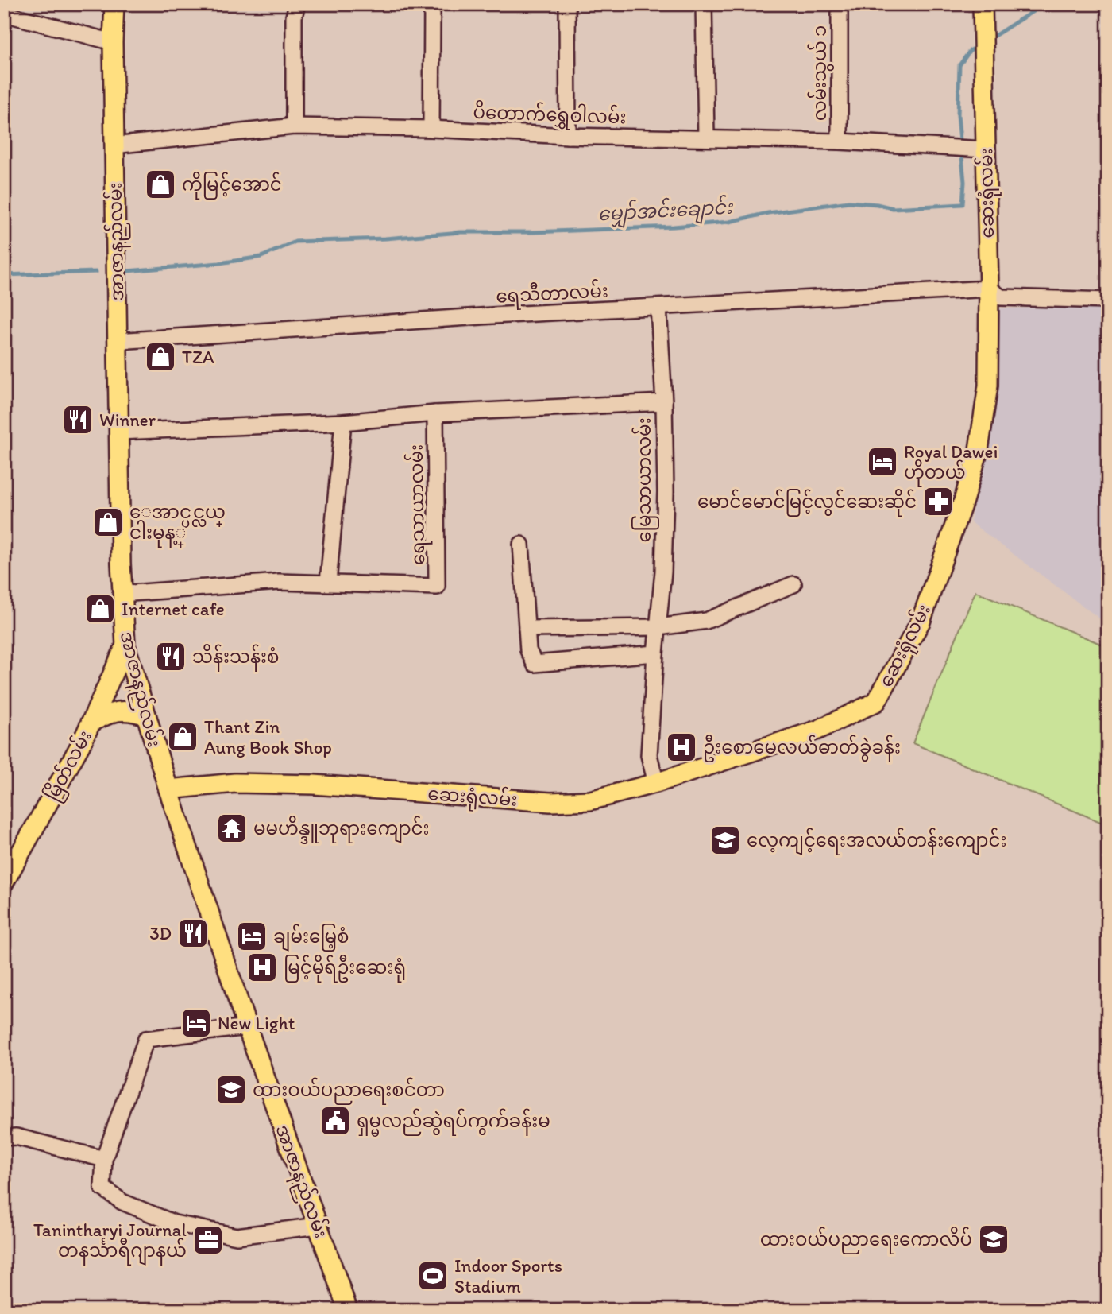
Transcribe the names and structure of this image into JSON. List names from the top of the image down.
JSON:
{
  "streets": {
    "main road": ["ဆေးရုံလမ်း", "အာဇာနည်လမ်း", "မြိတ်လမ်း"],
    "street": [
      "လမ်းသွယ် ၁",
      "ပိတောက်ရွှေဝါလမ်း",
      "ရေသီတာလမ်း",
      "မြေသာယာလမ်း",
      "ရေသာယာလမ်း"
    ]
  },
  "crossings": [
    ["လမ်းသွယ် ၁", "ပိတောက်ရွှေဝါလမ်း"],
    ["ပိတောက်ရွှေဝါလမ်း", "ဆေးရုံလမ်း"],
    ["ပိတောက်ရွှေဝါလမ်း", "အာဇာနည်လမ်း"],
    ["ဆေးရုံလမ်း", "အာဇာနည်လမ်း"],
    ["ဆေးရုံလမ်း", "ရေသီတာလမ်း"],
    ["ဆေးရုံလမ်း", "မြေသာယာလမ်း"],
    ["အာဇာနည်လမ်း", "ရေသီတာလမ်း"],
    ["အာဇာနည်လမ်း", "ရေသာယာလမ်း"],
    ["အာဇာနည်လမ်း", "မြိတ်လမ်း"],
    ["ရေသီတာလမ်း", "မြေသာယာလမ်း"]
  ],
  "water": ["မျှော်အင်းချောင်း"],
  "places": {
    "shop": [
      "ကိုမြင့်အောင်",
      "TZA",
      "ေအာင္ပင္လယ္ ငါးမုန့္",
      "Internet cafe",
      "Thant Zin Aung Book Shop"
    ],
    "restaurant": ["Winner", "သိန်းသန်းစံ", "3D"],
    "hotel": ["Royal Dawei ဟိုတယ်", "ချမ်းမြေ့စံ", "New Light"],
    "pharmacy": ["မောင်မောင်မြင့်လွင်ဆေးဆိုင်"],
    "hospital": ["ဦးစောမေလယ်ဓာတ်ခွဲခန်း", "မြင့်မိုရ်ဦးဆေးရုံ"],
    "temple": ["မမဟိန္ဒူဘုရားကျောင်း"],
    "school or university": ["လေ့ကျင့်ရေးအလယ်တန်းကျောင်း", "ထားဝယ်ပညာရေးစင်တာ", "ထားဝယ်ပညာရေးကောလိပ်"],
    "public building": ["ရှမ္မလည်ဆွဲရပ်ကွက်ခန်းမ"],
    "office": ["Tanintharyi Journal တနင်္သာရီဂျာနယ်"],
    "sports": ["Indoor Sports Stadium"]
  }
}
